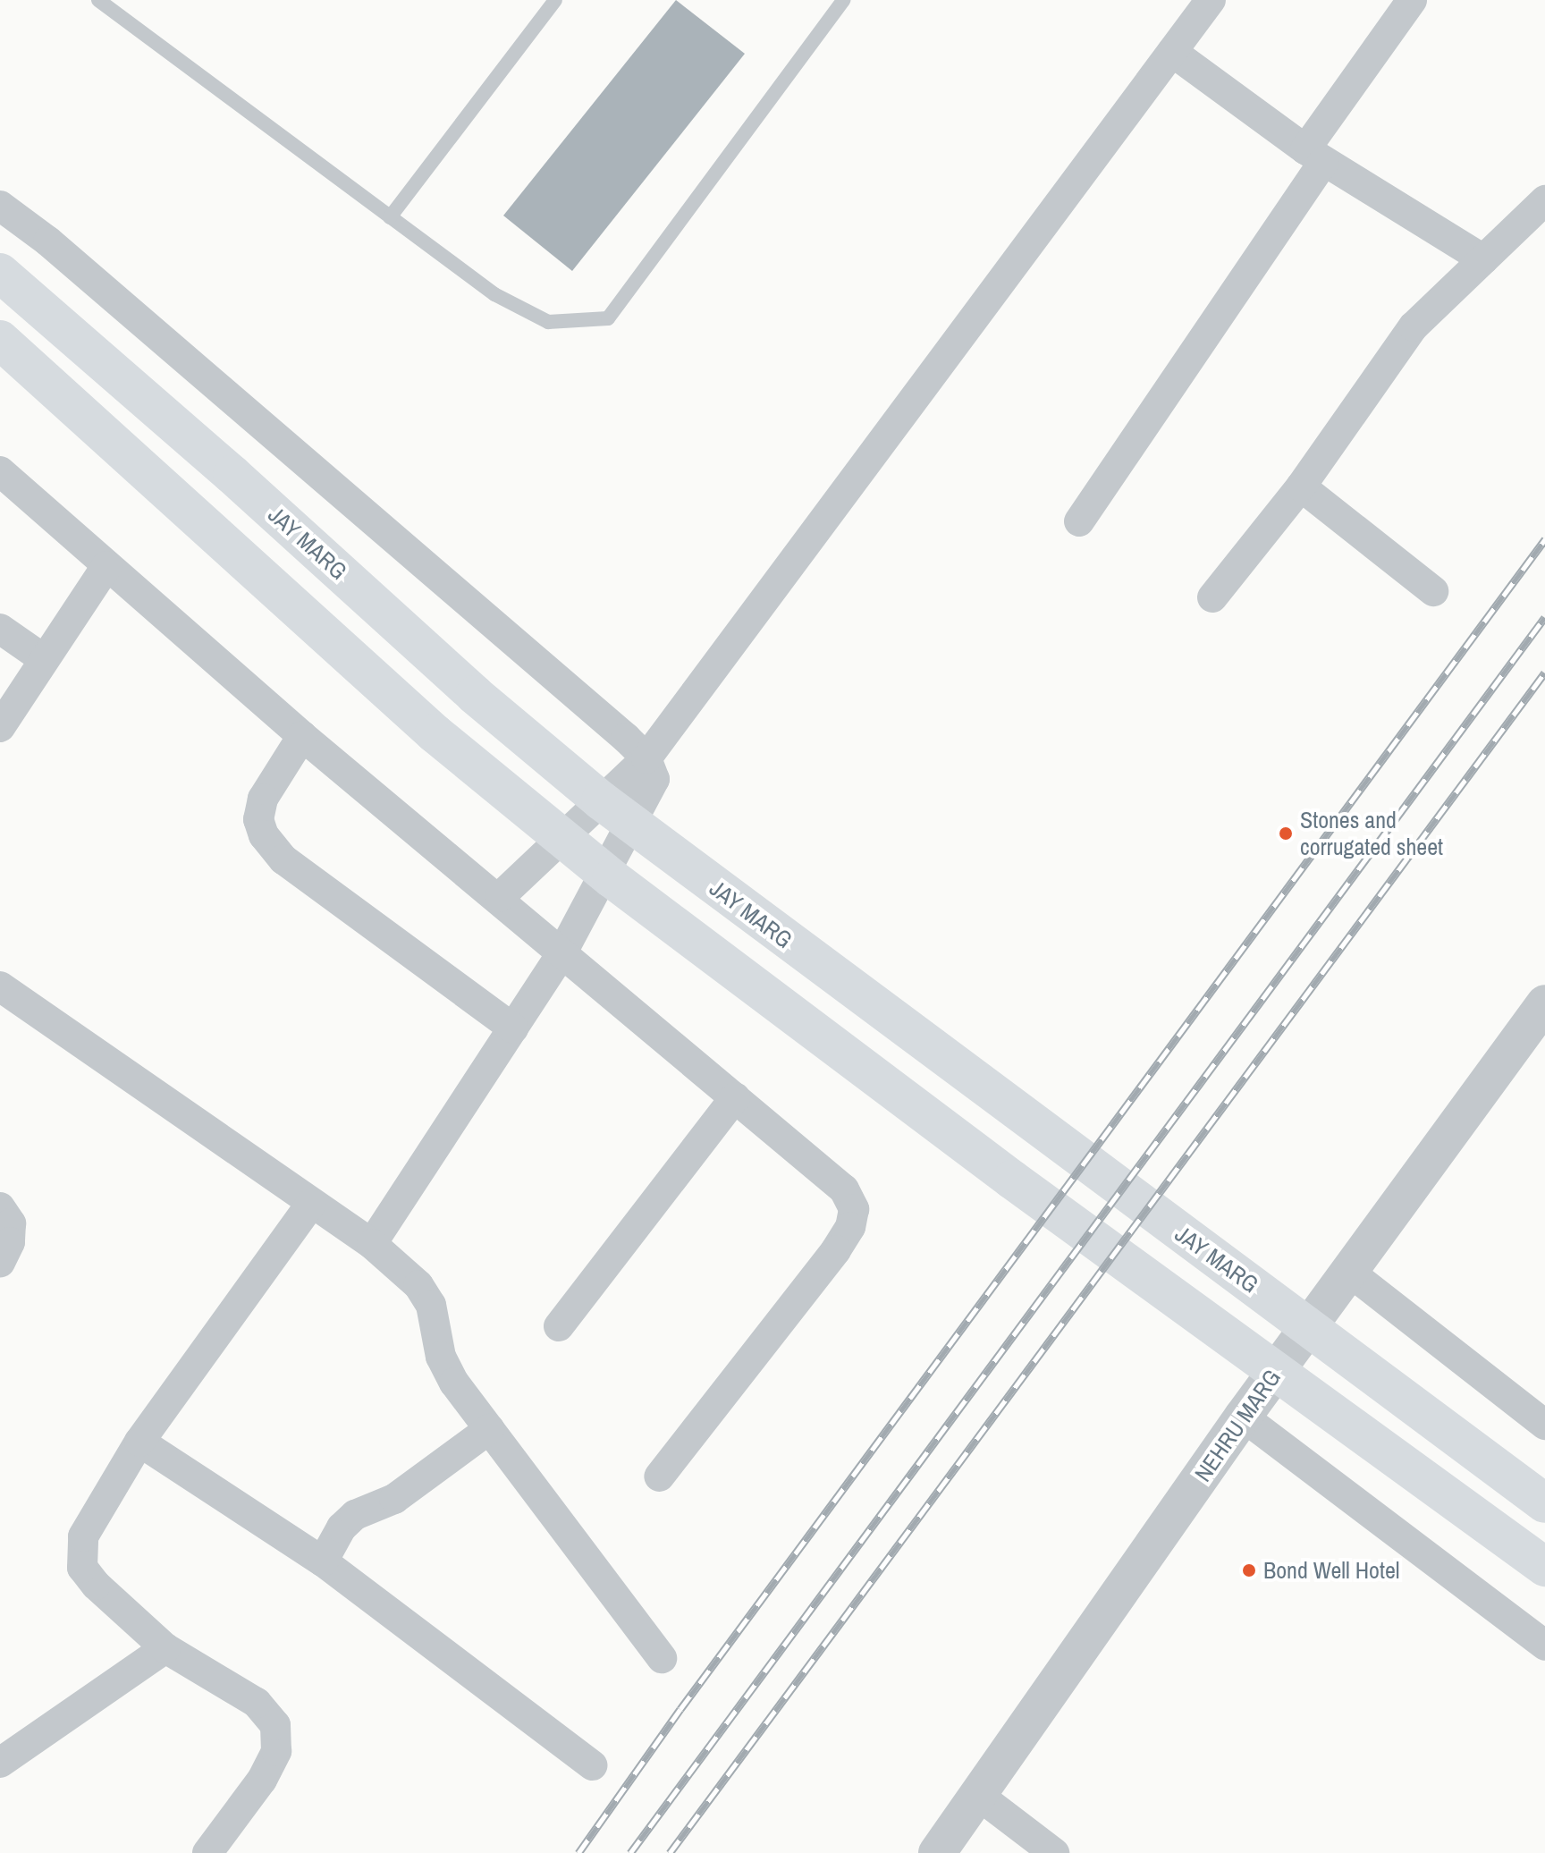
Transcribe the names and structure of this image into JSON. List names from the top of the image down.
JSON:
{
  "streets": {
    "main road": ["JAY MARG"],
    "street": ["NEHRU MARG"]
  },
  "places": ["Stones and corrugated sheet", "Bond Well Hotel"]
}
